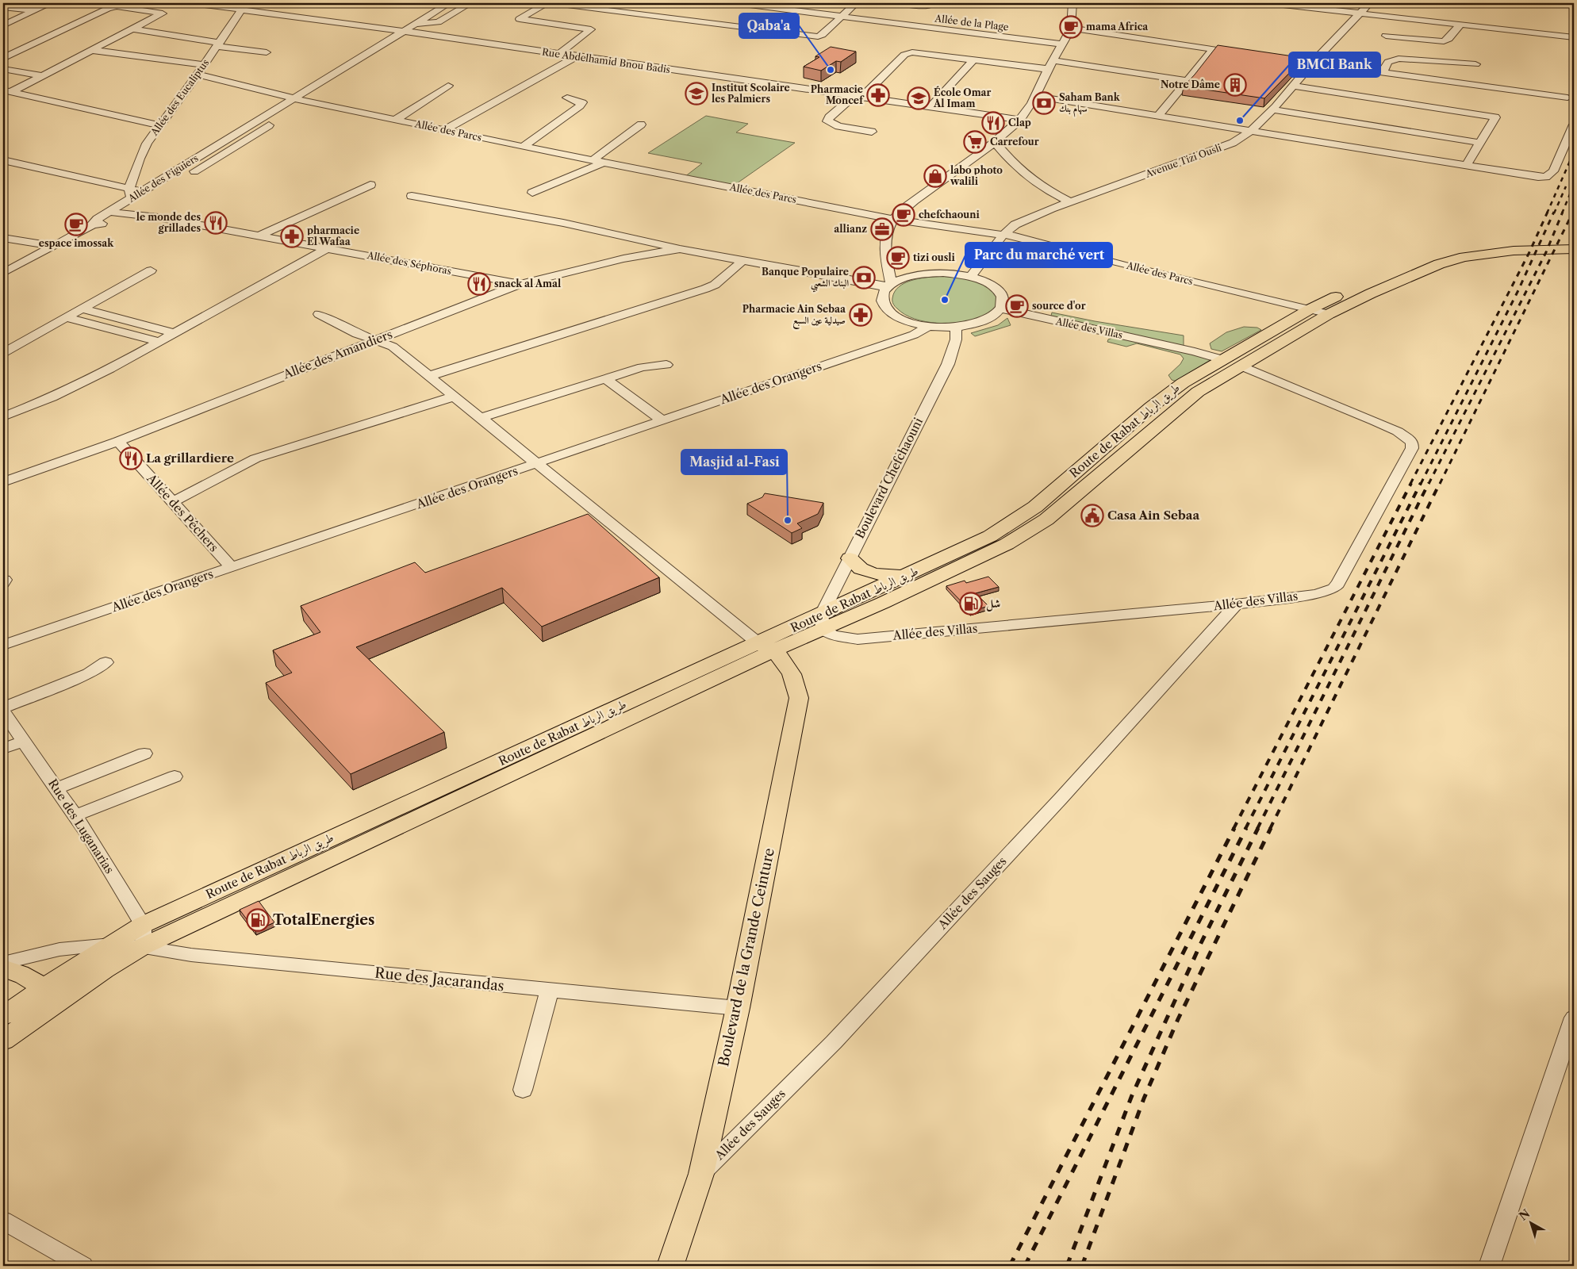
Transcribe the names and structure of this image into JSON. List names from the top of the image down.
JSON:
{
  "streets": {
    "main road": ["Route de Rabat طريق الرباط", "Boulevard de la Grande Ceinture"],
    "street": [
      "Allée de la Plage",
      "Rue Abdelhamid Bnou Badis",
      "Allée des Eucaliptus",
      "Allée des Parcs",
      "Avenue Tizi Ousli",
      "Allée des Figuiers",
      "Allée des Séphoras",
      "Allée des Villas",
      "Allée des Amandiers",
      "Allée des Orangers",
      "Boulevard Chefchaouni",
      "Allée des Pêchers",
      "Rue des Luganarias",
      "Allée des Sauges",
      "Rue des Jacarandas"
    ]
  },
  "crossings": [
    ["Rue Abdelhamid Bnou Badis", "Allée des Eucaliptus"],
    ["Rue Abdelhamid Bnou Badis", "Allée des Figuiers"],
    ["Allée des Eucaliptus", "Allée des Parcs"],
    ["Allée des Eucaliptus", "Allée des Figuiers"],
    ["Allée des Parcs", "Avenue Tizi Ousli"],
    ["Allée des Parcs", "Allée des Figuiers"],
    ["Allée des Parcs", "Route de Rabat طريق الرباط"],
    ["Allée des Figuiers", "Allée des Séphoras"],
    ["Allée des Séphoras", "Allée des Amandiers"],
    ["Allée des Villas", "Route de Rabat طريق الرباط"],
    ["Allée des Villas", "Boulevard Chefchaouni"],
    ["Allée des Villas", "Allée des Sauges"],
    ["Allée des Amandiers", "Allée des Pêchers"],
    ["Allée des Orangers", "Allée des Pêchers"],
    ["Route de Rabat طريق الرباط", "Boulevard Chefchaouni"],
    ["Route de Rabat طريق الرباط", "Rue des Luganarias"],
    ["Route de Rabat طريق الرباط", "Boulevard de la Grande Ceinture"],
    ["Route de Rabat طريق الرباط", "Rue des Jacarandas"],
    ["Rue des Luganarias", "Rue des Jacarandas"],
    ["Allée des Sauges", "Boulevard de la Grande Ceinture"],
    ["Boulevard de la Grande Ceinture", "Rue des Jacarandas"]
  ],
  "places": {
    "cafe": [
      "mama Africa",
      "chefchaouni",
      "espace imossak",
      "tizi ousli",
      "source d'or"
    ],
    "other": [
      "Qaba'a",
      "BMCI Bank",
      "Parc du marché vert",
      "Masjid al-Fasi"
    ],
    "building": ["Notre Dâme"],
    "school or university": ["Institut Scolaire les Palmiers", "École Omar Al Imam"],
    "pharmacy": ["Pharmacie Moncef", "pharmacie El Wafaa", "Pharmacie Ain Sebaa صيدلية عين السبع"],
    "bank": ["Saham Bank سهام بنك", "Banque Populaire البنك الشعبي"],
    "restaurant": [
      "Clap",
      "le monde des grillades",
      "snack al Amal",
      "La grillardiere"
    ],
    "supermarket": ["Carrefour"],
    "shop": ["labo photo walili"],
    "office": ["allianz"],
    "public building": ["Casa Ain Sebaa"],
    "fuel station": ["شل", "TotalEnergies"]
  },
  "north": "top left"
}
